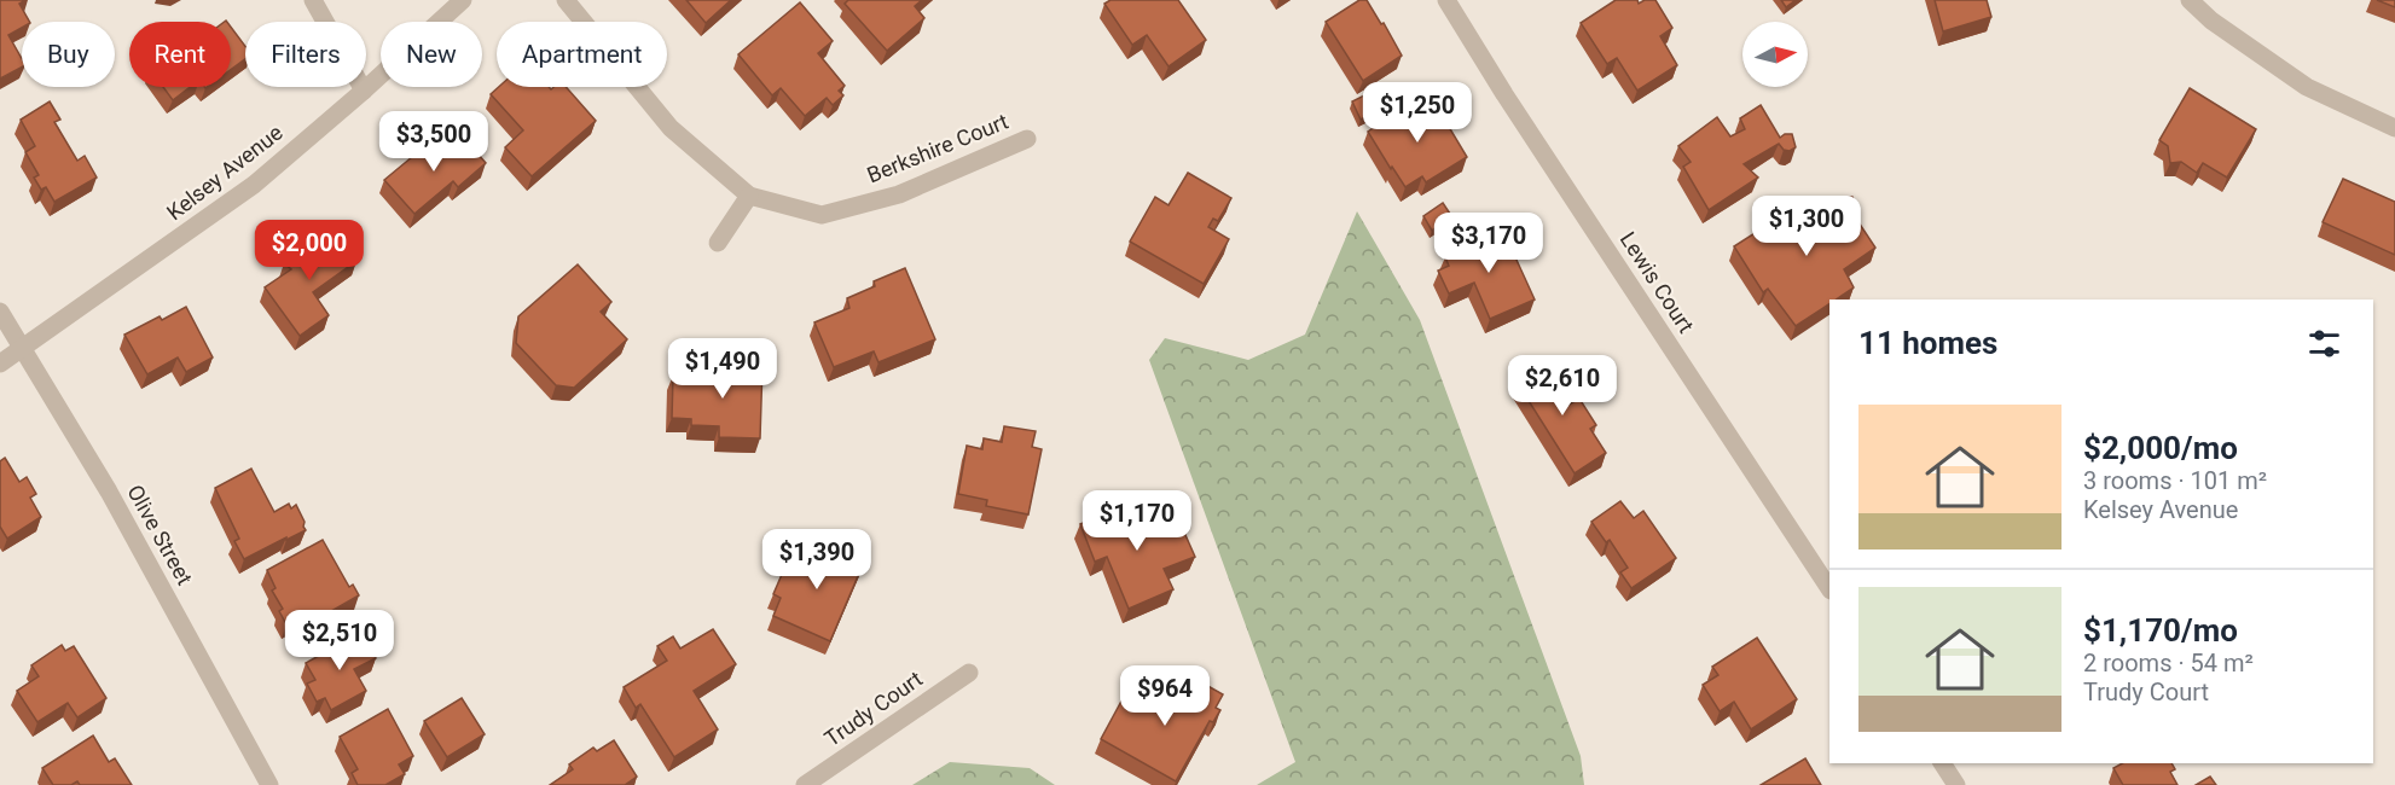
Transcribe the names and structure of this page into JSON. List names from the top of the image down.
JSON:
{
  "streets": {
    "street": [
      "Berkshire Court",
      "Kelsey Avenue",
      "Lewis Court",
      "Olive Street",
      "Trudy Court"
    ]
  },
  "crossings": [
    ["Kelsey Avenue", "Olive Street"]
  ],
  "north": "right",
  "page": {
    "chip": [
      "Buy",
      "Rent",
      "Filters",
      "New",
      "Apartment"
    ],
    "price": [
      "$1,250",
      "$3,500",
      "$1,300",
      "$3,170",
      "$2,000",
      "$1,490",
      "$2,610",
      "$1,170",
      "$1,390",
      "$2,510",
      "$964"
    ],
    "heading": "11 homes",
    "list": [
      {
        "name": "$2,000/mo",
        "note": "3 rooms · 101 m² · Kelsey Avenue"
      },
      {
        "name": "$1,170/mo",
        "note": "2 rooms · 54 m² · Trudy Court"
      }
    ]
  }
}
